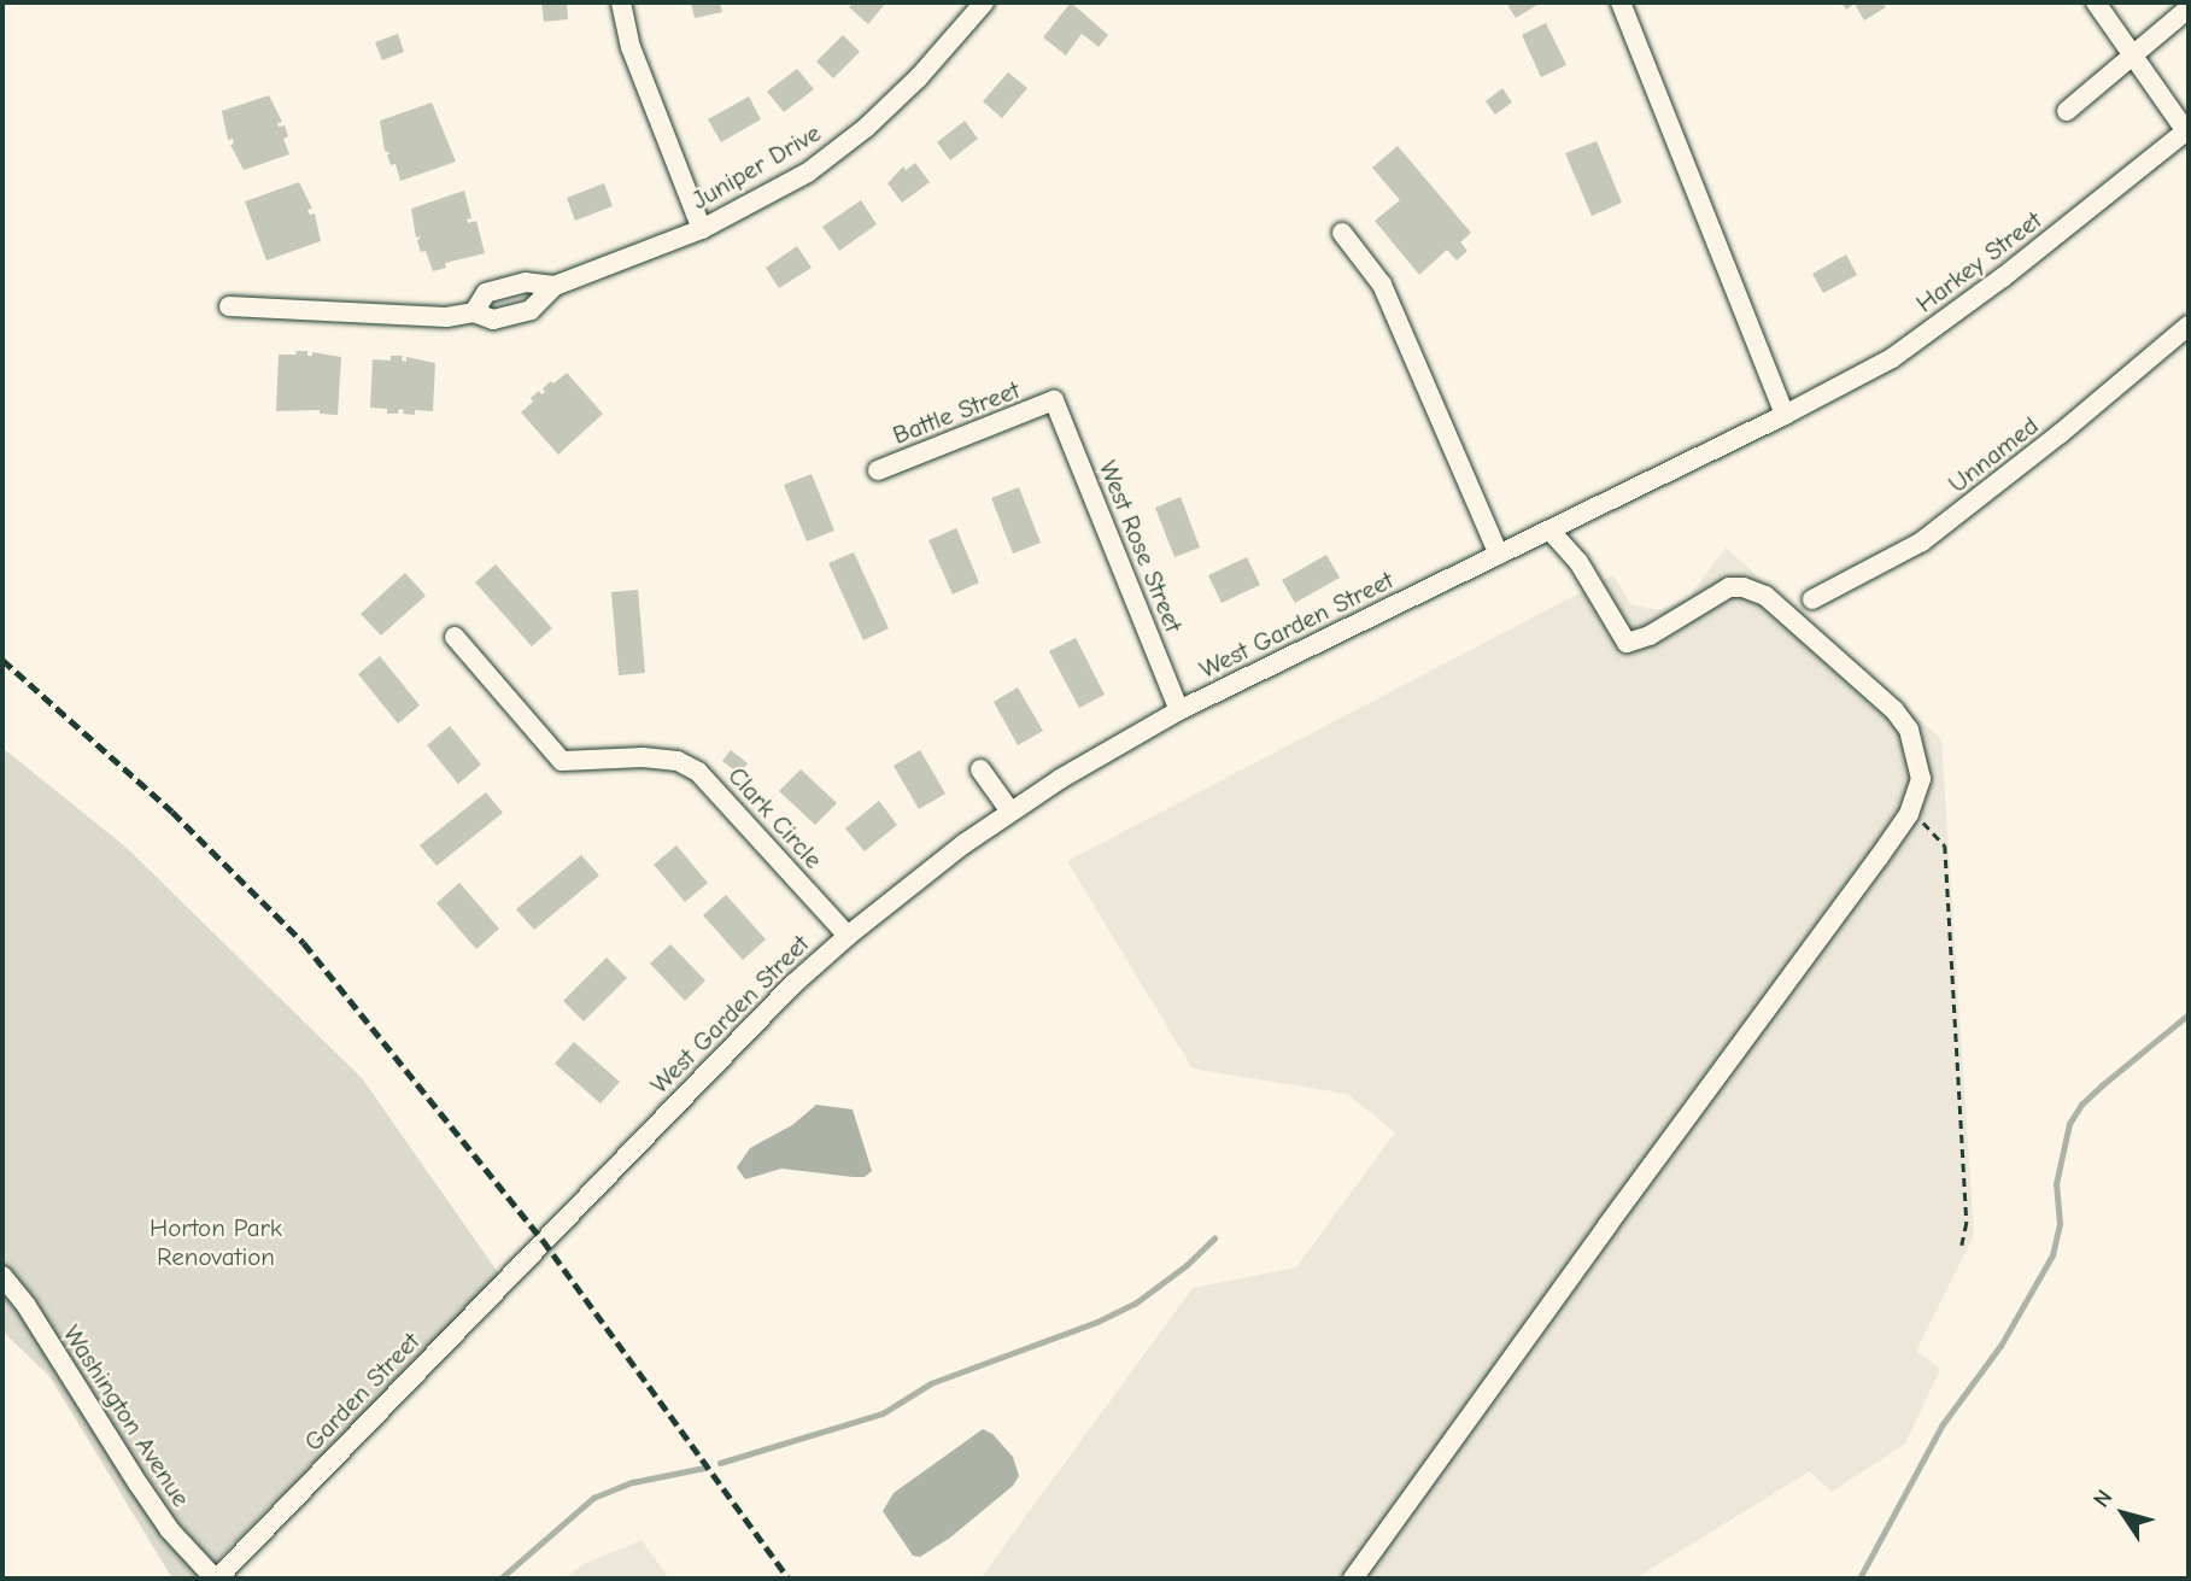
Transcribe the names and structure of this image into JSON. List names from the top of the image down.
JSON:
{
  "streets": {
    "street": [
      "Juniper Drive",
      "Harkey Street",
      "Battle Street",
      "Unnamed",
      "West Rose Street",
      "West Garden Street",
      "Clark Circle",
      "Garden Street",
      "Washington Avenue"
    ]
  },
  "crossings": [
    ["Harkey Street", "West Garden Street"],
    ["Battle Street", "West Rose Street"],
    ["West Rose Street", "West Garden Street"],
    ["West Garden Street", "Clark Circle"],
    ["West Garden Street", "Garden Street"],
    ["Garden Street", "Washington Avenue"]
  ],
  "parks": ["Horton Park Renovation"],
  "north": "top left"
}
